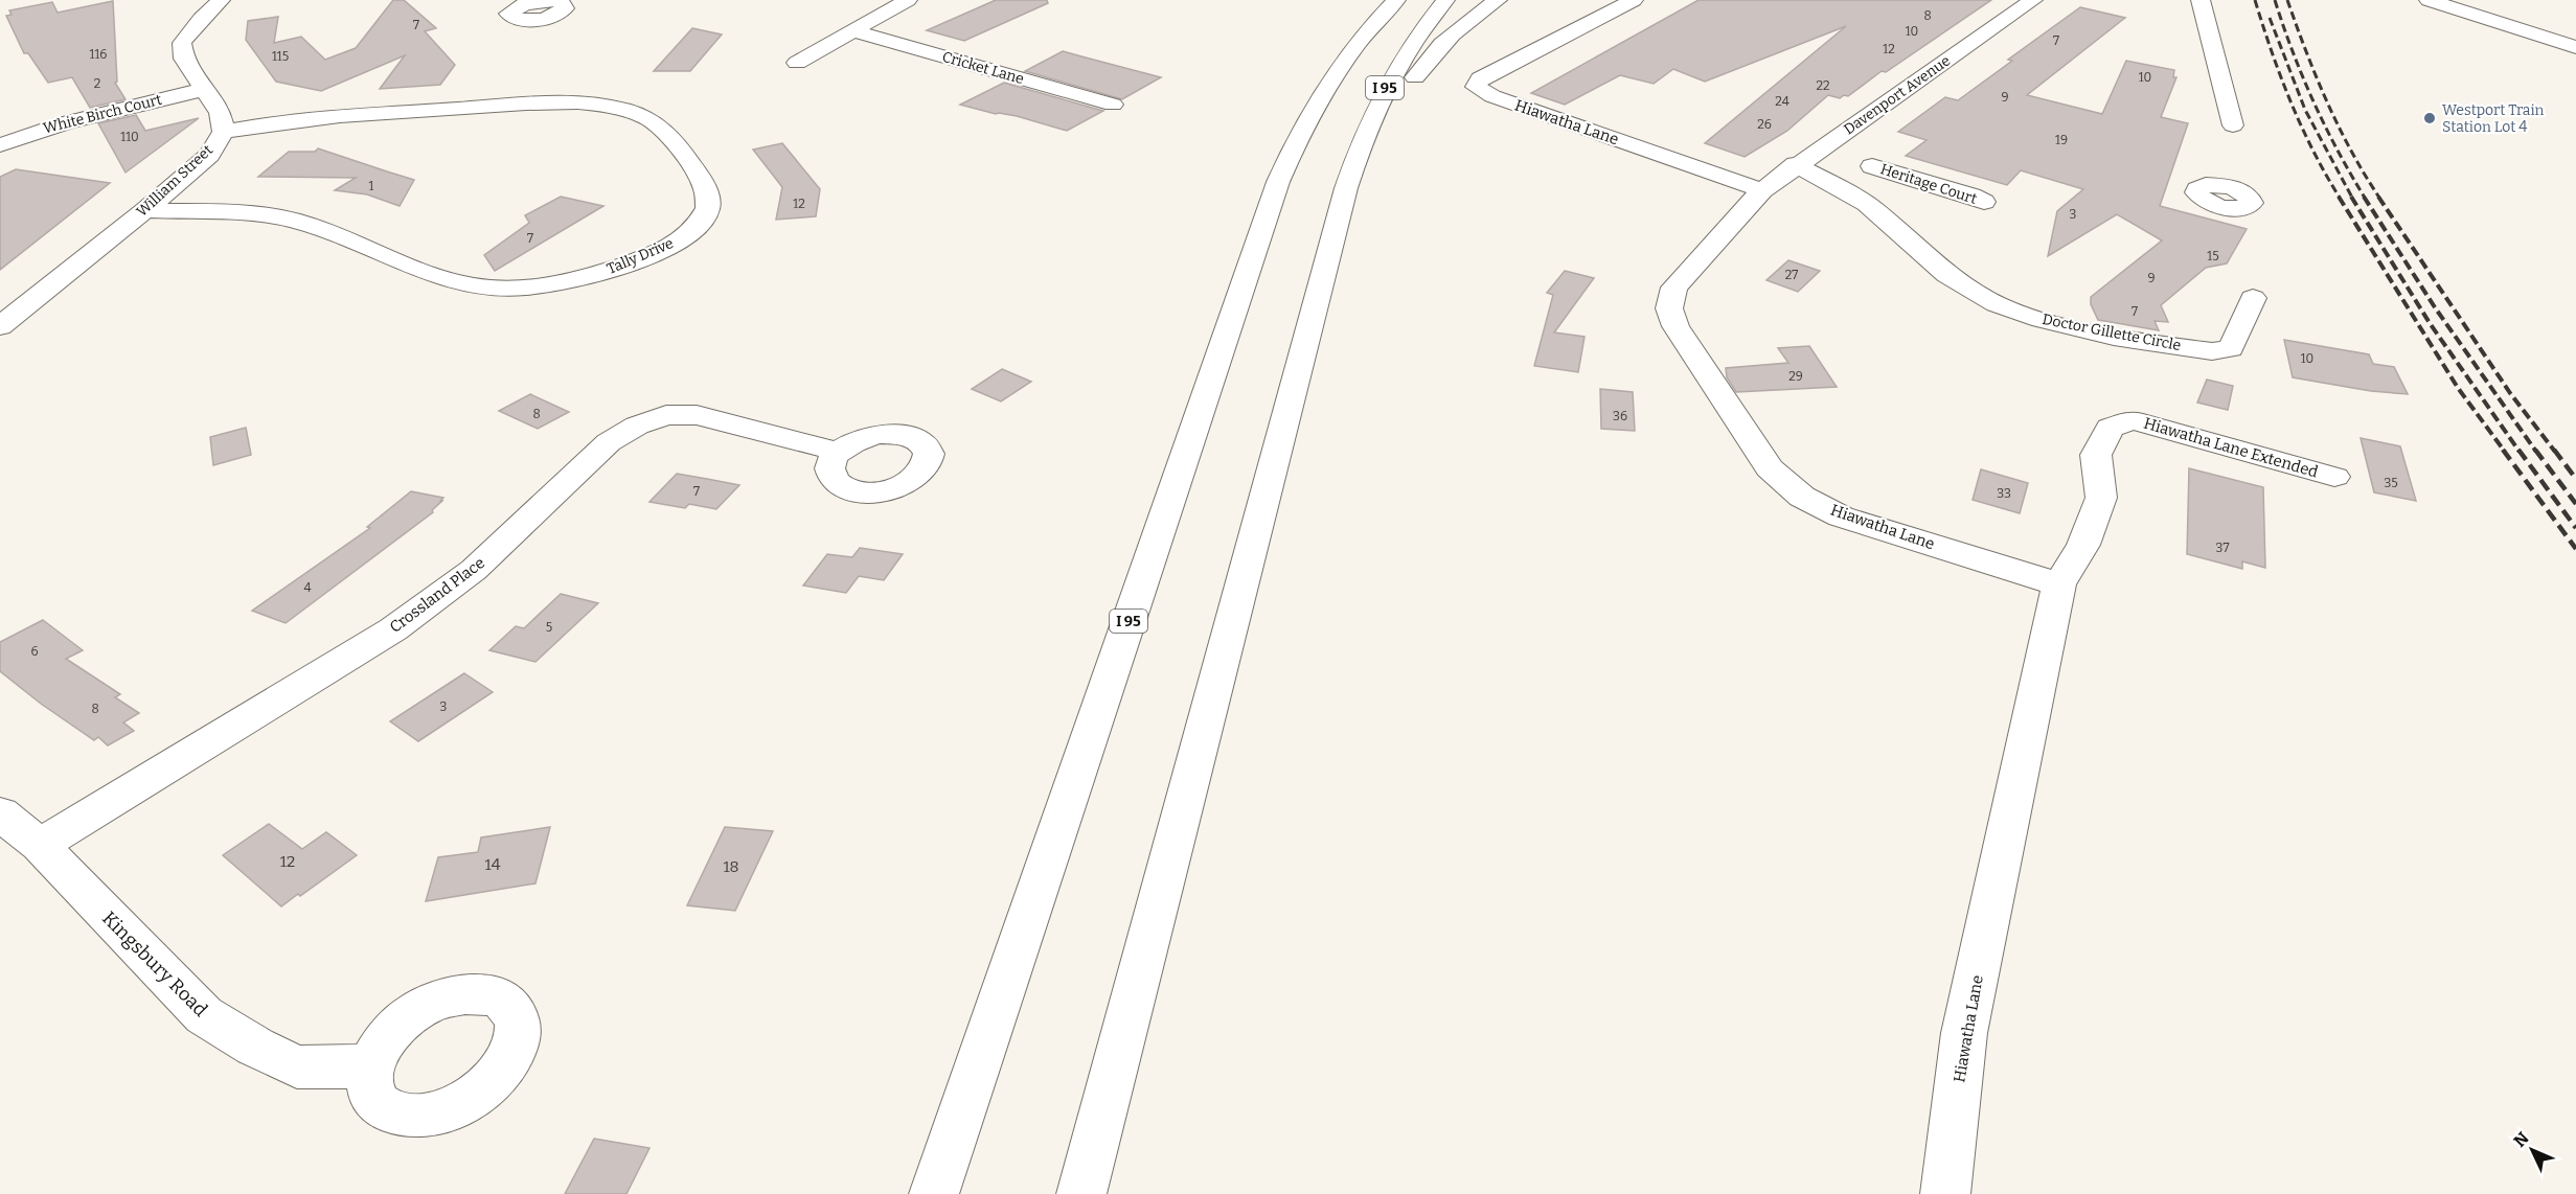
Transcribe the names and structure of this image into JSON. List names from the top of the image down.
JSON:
{
  "streets": {
    "main road": [
      "Cricket Lane",
      "I 95",
      "Davenport Avenue",
      "White Birch Court",
      "Hiawatha Lane",
      "William Street",
      "Heritage Court",
      "Tally Drive",
      "Doctor Gillette Circle",
      "Hiawatha Lane Extended",
      "Crossland Place",
      "Kingsbury Road"
    ]
  },
  "crossings": [
    ["Davenport Avenue", "Hiawatha Lane"],
    ["Davenport Avenue", "Doctor Gillette Circle"],
    ["White Birch Court", "William Street"],
    ["Hiawatha Lane", "Hiawatha Lane Extended"],
    ["William Street", "Tally Drive"],
    ["Crossland Place", "Kingsbury Road"]
  ],
  "places": ["Westport Train Station Lot 4"],
  "house_numbers": [
    "8",
    "7",
    "10",
    "7",
    "12",
    "116",
    "115",
    "10",
    "2",
    "22",
    "9",
    "24",
    "26",
    "110",
    "19",
    "1",
    "12",
    "3",
    "7",
    "15",
    "27",
    "9",
    "7",
    "10",
    "29",
    "8",
    "36",
    "35",
    "7",
    "33",
    "37",
    "4",
    "5",
    "6",
    "3",
    "8",
    "12",
    "14",
    "18"
  ],
  "north": "top left"
}
